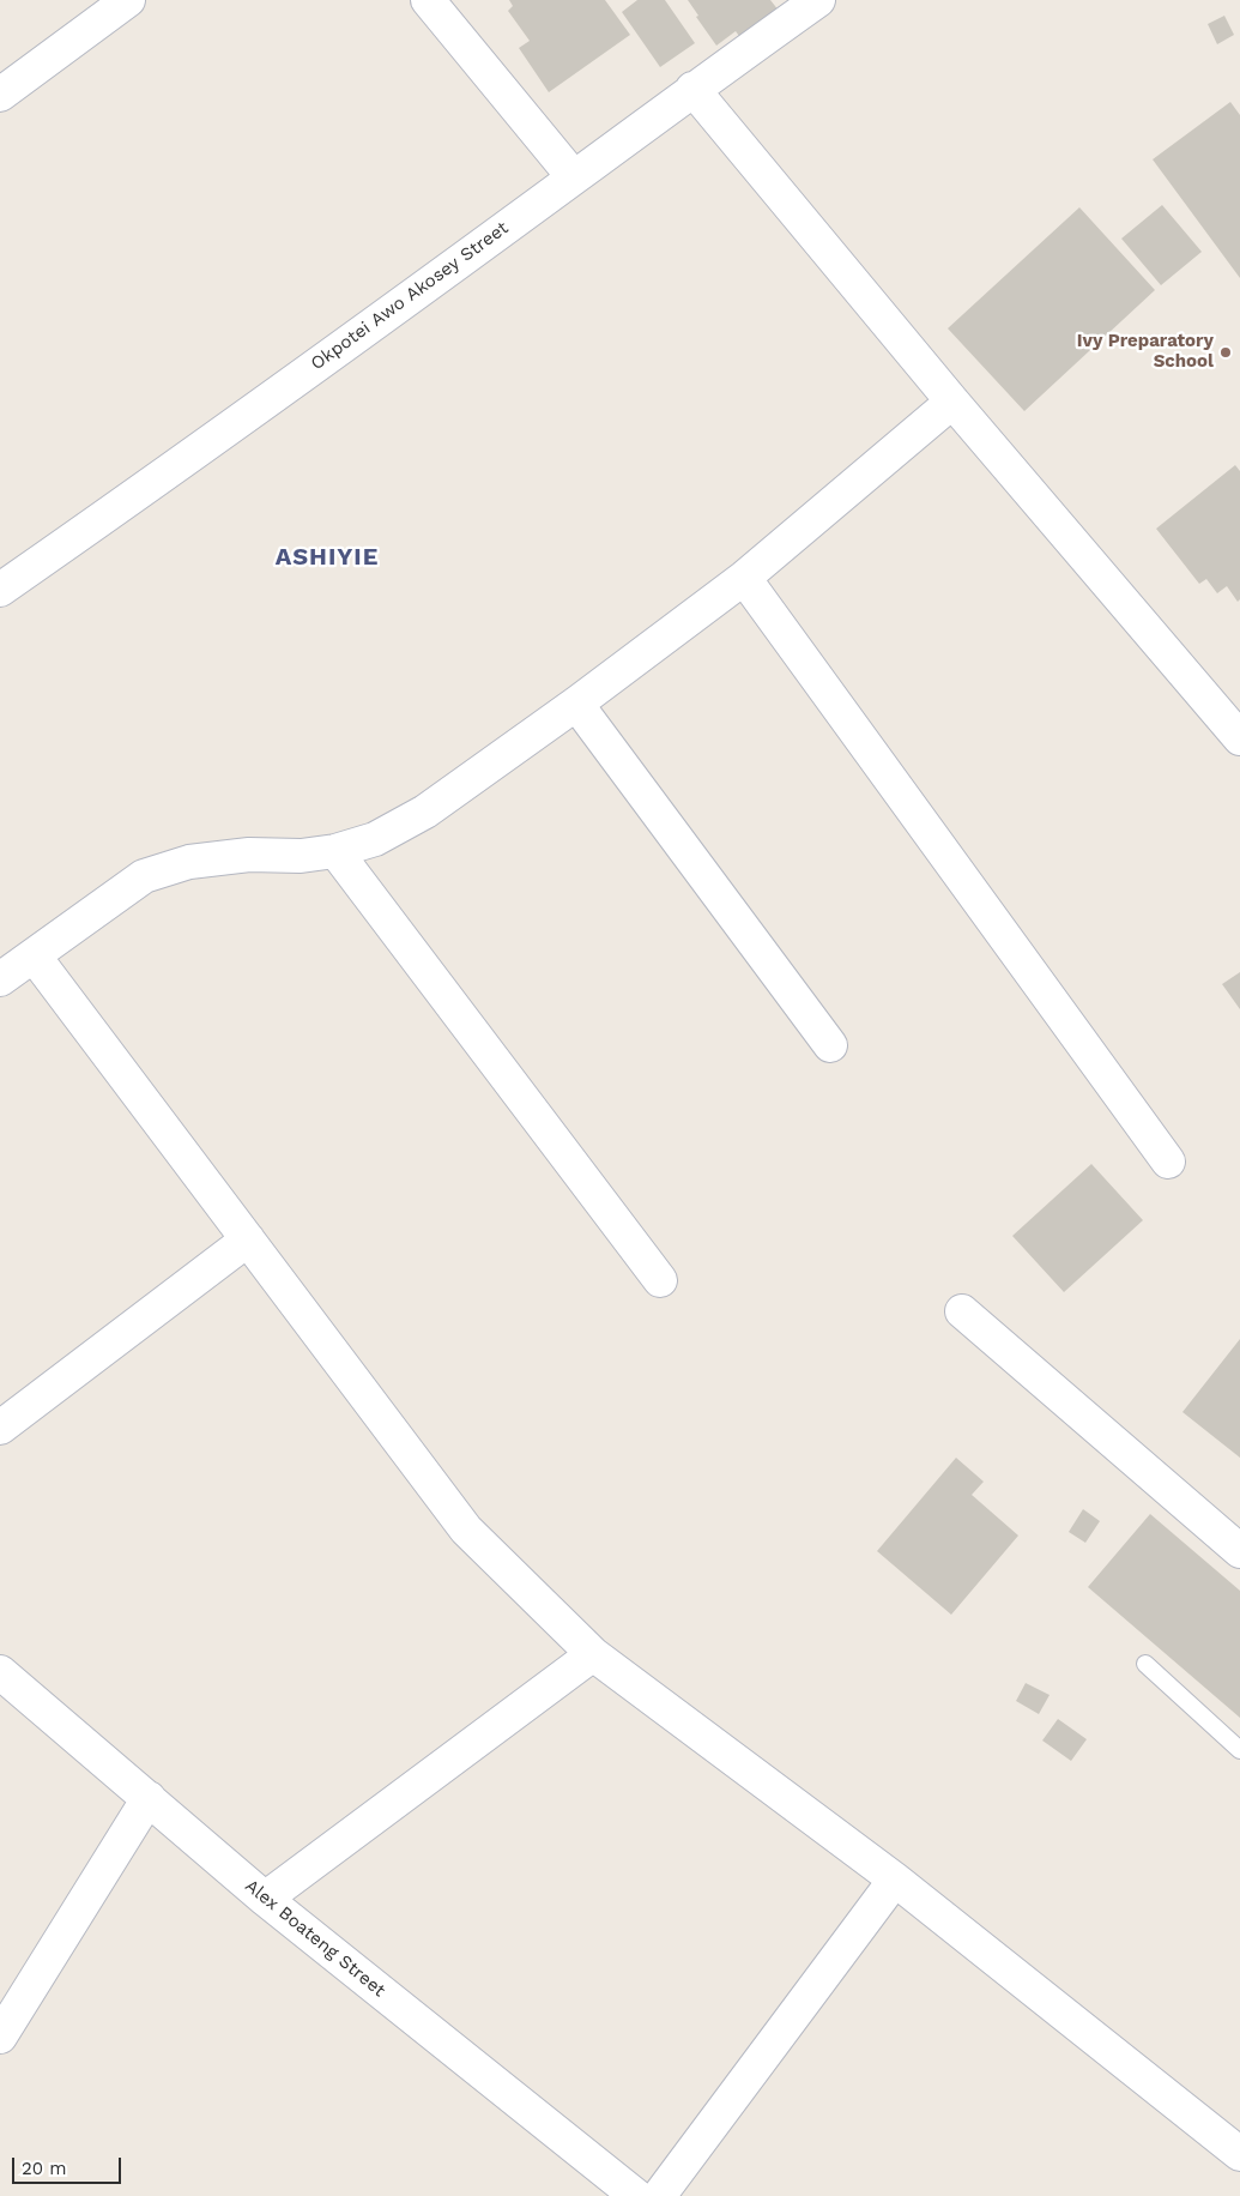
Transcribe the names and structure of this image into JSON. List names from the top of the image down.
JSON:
{
  "streets": {
    "street": ["Okpotei Awo Akosey Street", "Alex Boateng Street"]
  },
  "districts": ["ASHIYIE"],
  "places": ["Ivy Preparatory School"],
  "scale_bar": "20 m"
}
